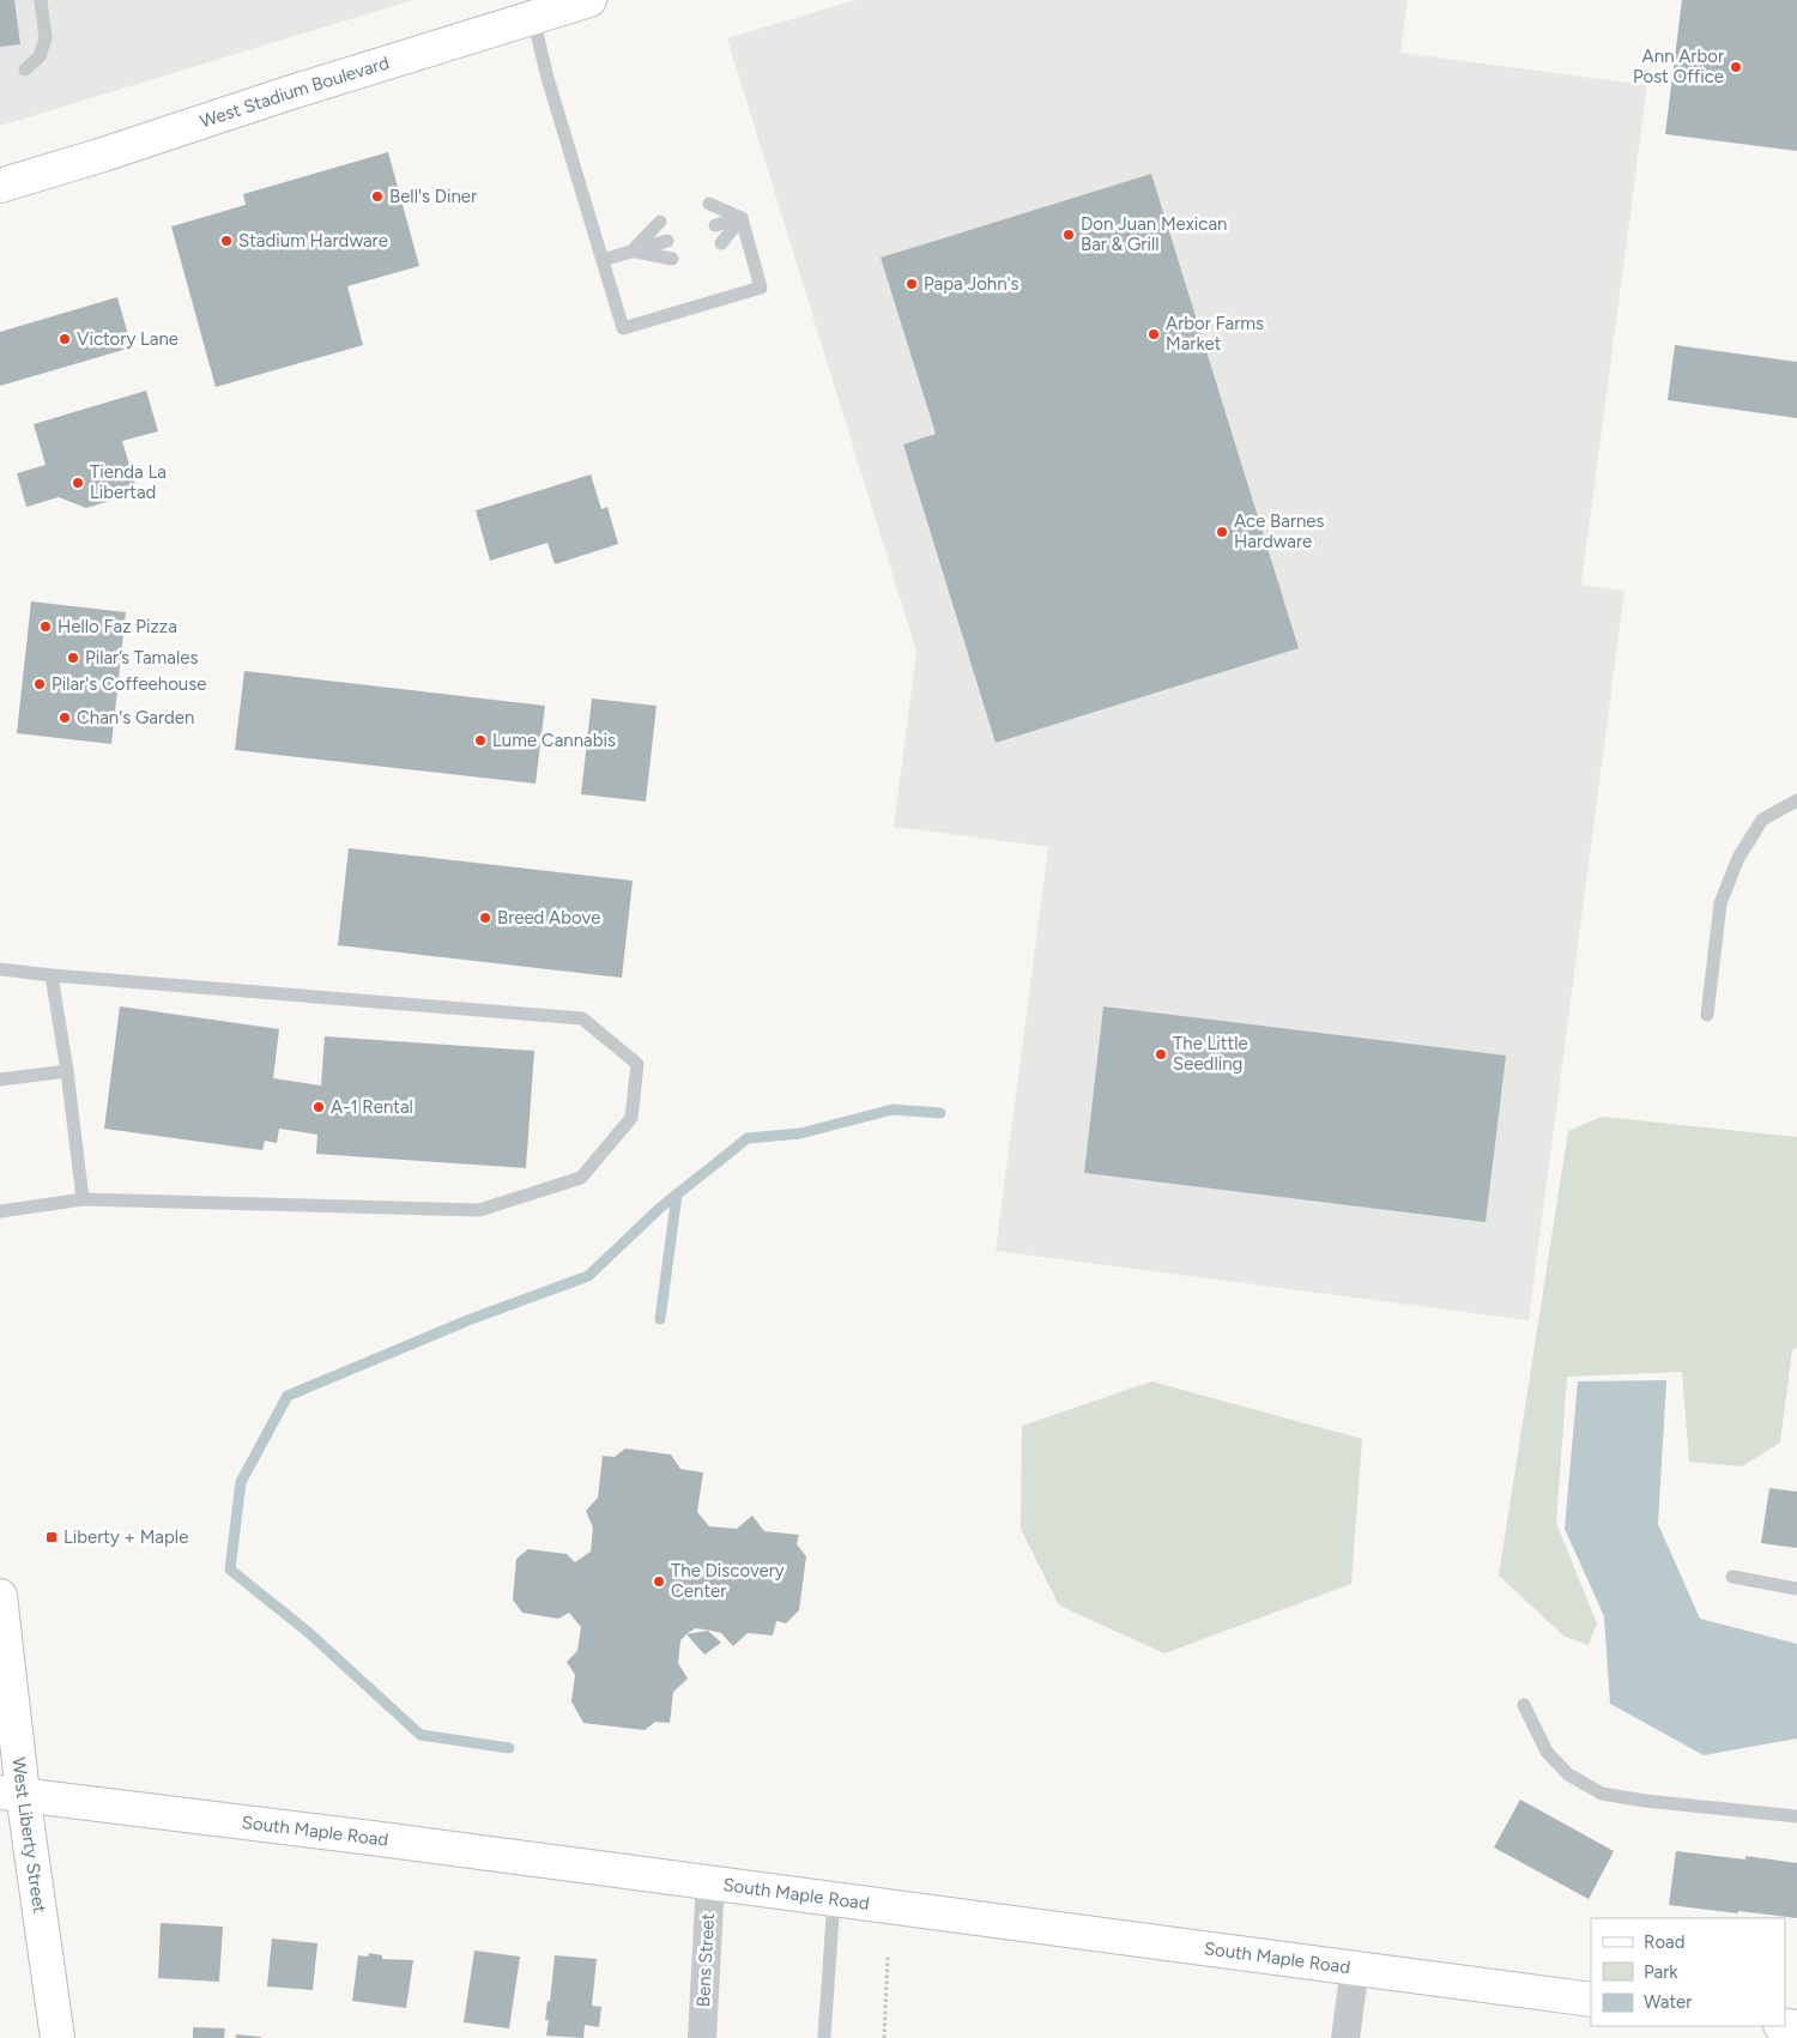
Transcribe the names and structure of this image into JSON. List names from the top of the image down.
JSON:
{
  "streets": {
    "street": [
      "West Stadium Boulevard",
      "South Maple Road",
      "West Liberty Street",
      "Bens Street"
    ]
  },
  "crossings": [
    ["South Maple Road", "West Liberty Street"],
    ["South Maple Road", "Bens Street"]
  ],
  "places": {
    "other": [
      "Ann Arbor Post Office",
      "Bell's Diner",
      "Don Juan Mexican Bar & Grill",
      "Stadium Hardware",
      "Papa John's",
      "Arbor Farms Market",
      "Victory Lane",
      "Tienda La Libertad",
      "Ace Barnes Hardware",
      "Hello Faz Pizza",
      "Pilar’s Tamales",
      "Pilar's Coffeehouse",
      "Chan's Garden",
      "Lume Cannabis",
      "Breed Above",
      "The Little Seedling",
      "A-1 Rental",
      "The Discovery Center"
    ],
    "transit": ["Liberty + Maple"]
  },
  "legend": ["Road", "Park", "Water"]
}
